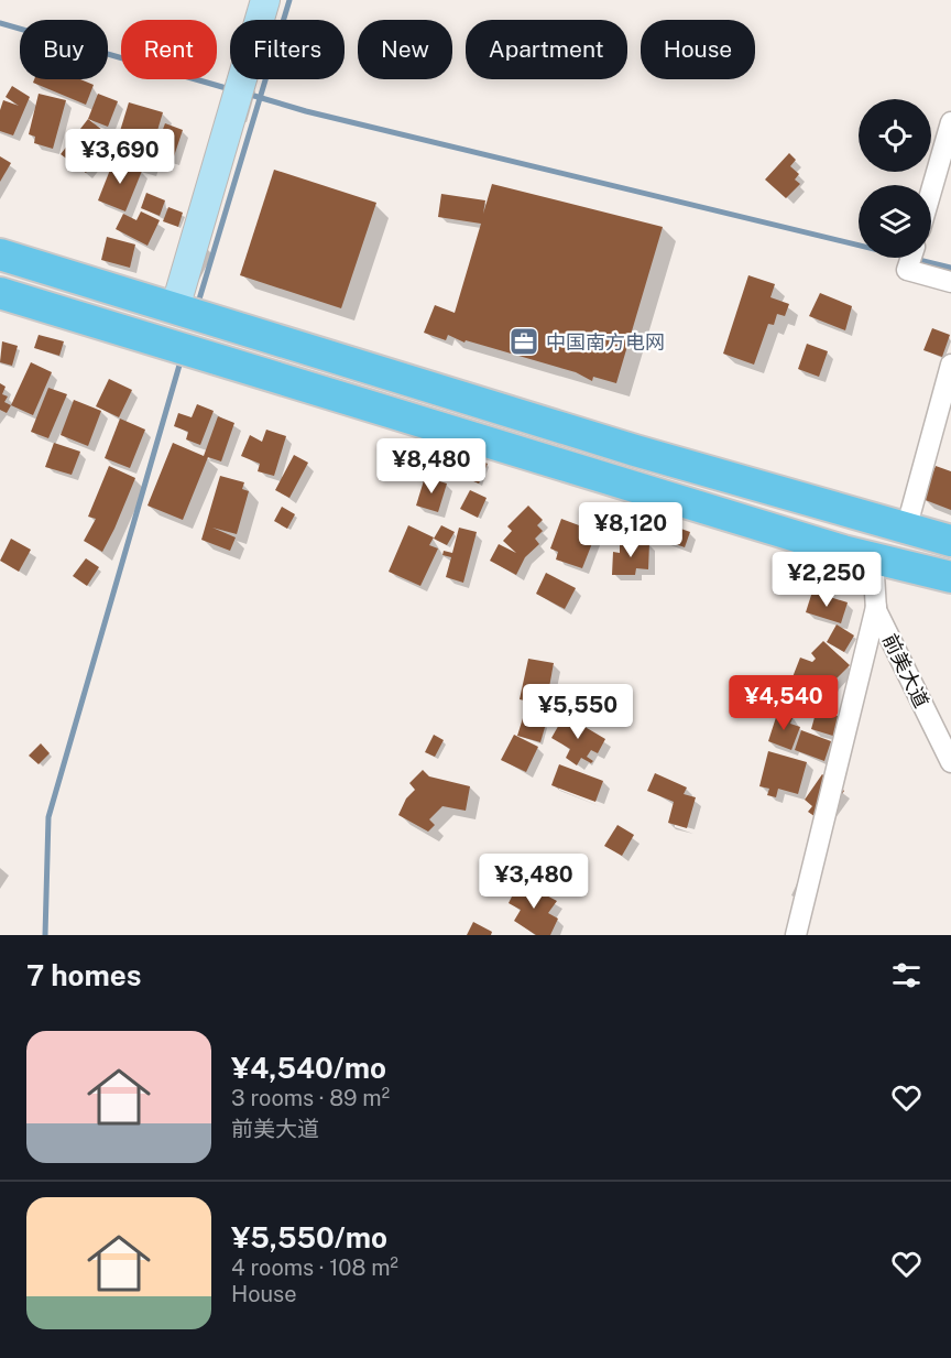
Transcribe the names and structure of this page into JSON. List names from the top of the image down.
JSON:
{
  "streets": {
    "street": ["前美大道"]
  },
  "places": {
    "office": ["中国南方电网"]
  },
  "page": {
    "chip": [
      "Buy",
      "Rent",
      "Filters",
      "New",
      "Apartment",
      "House"
    ],
    "price": [
      "¥3,690",
      "¥8,480",
      "¥8,120",
      "¥2,250",
      "¥4,540",
      "¥5,550",
      "¥3,480"
    ],
    "heading": "7 homes",
    "list": [
      {
        "name": "¥4,540/mo",
        "note": "3 rooms · 89 m² · 前美大道"
      },
      {
        "name": "¥5,550/mo",
        "note": "4 rooms · 108 m² · House"
      }
    ]
  }
}
